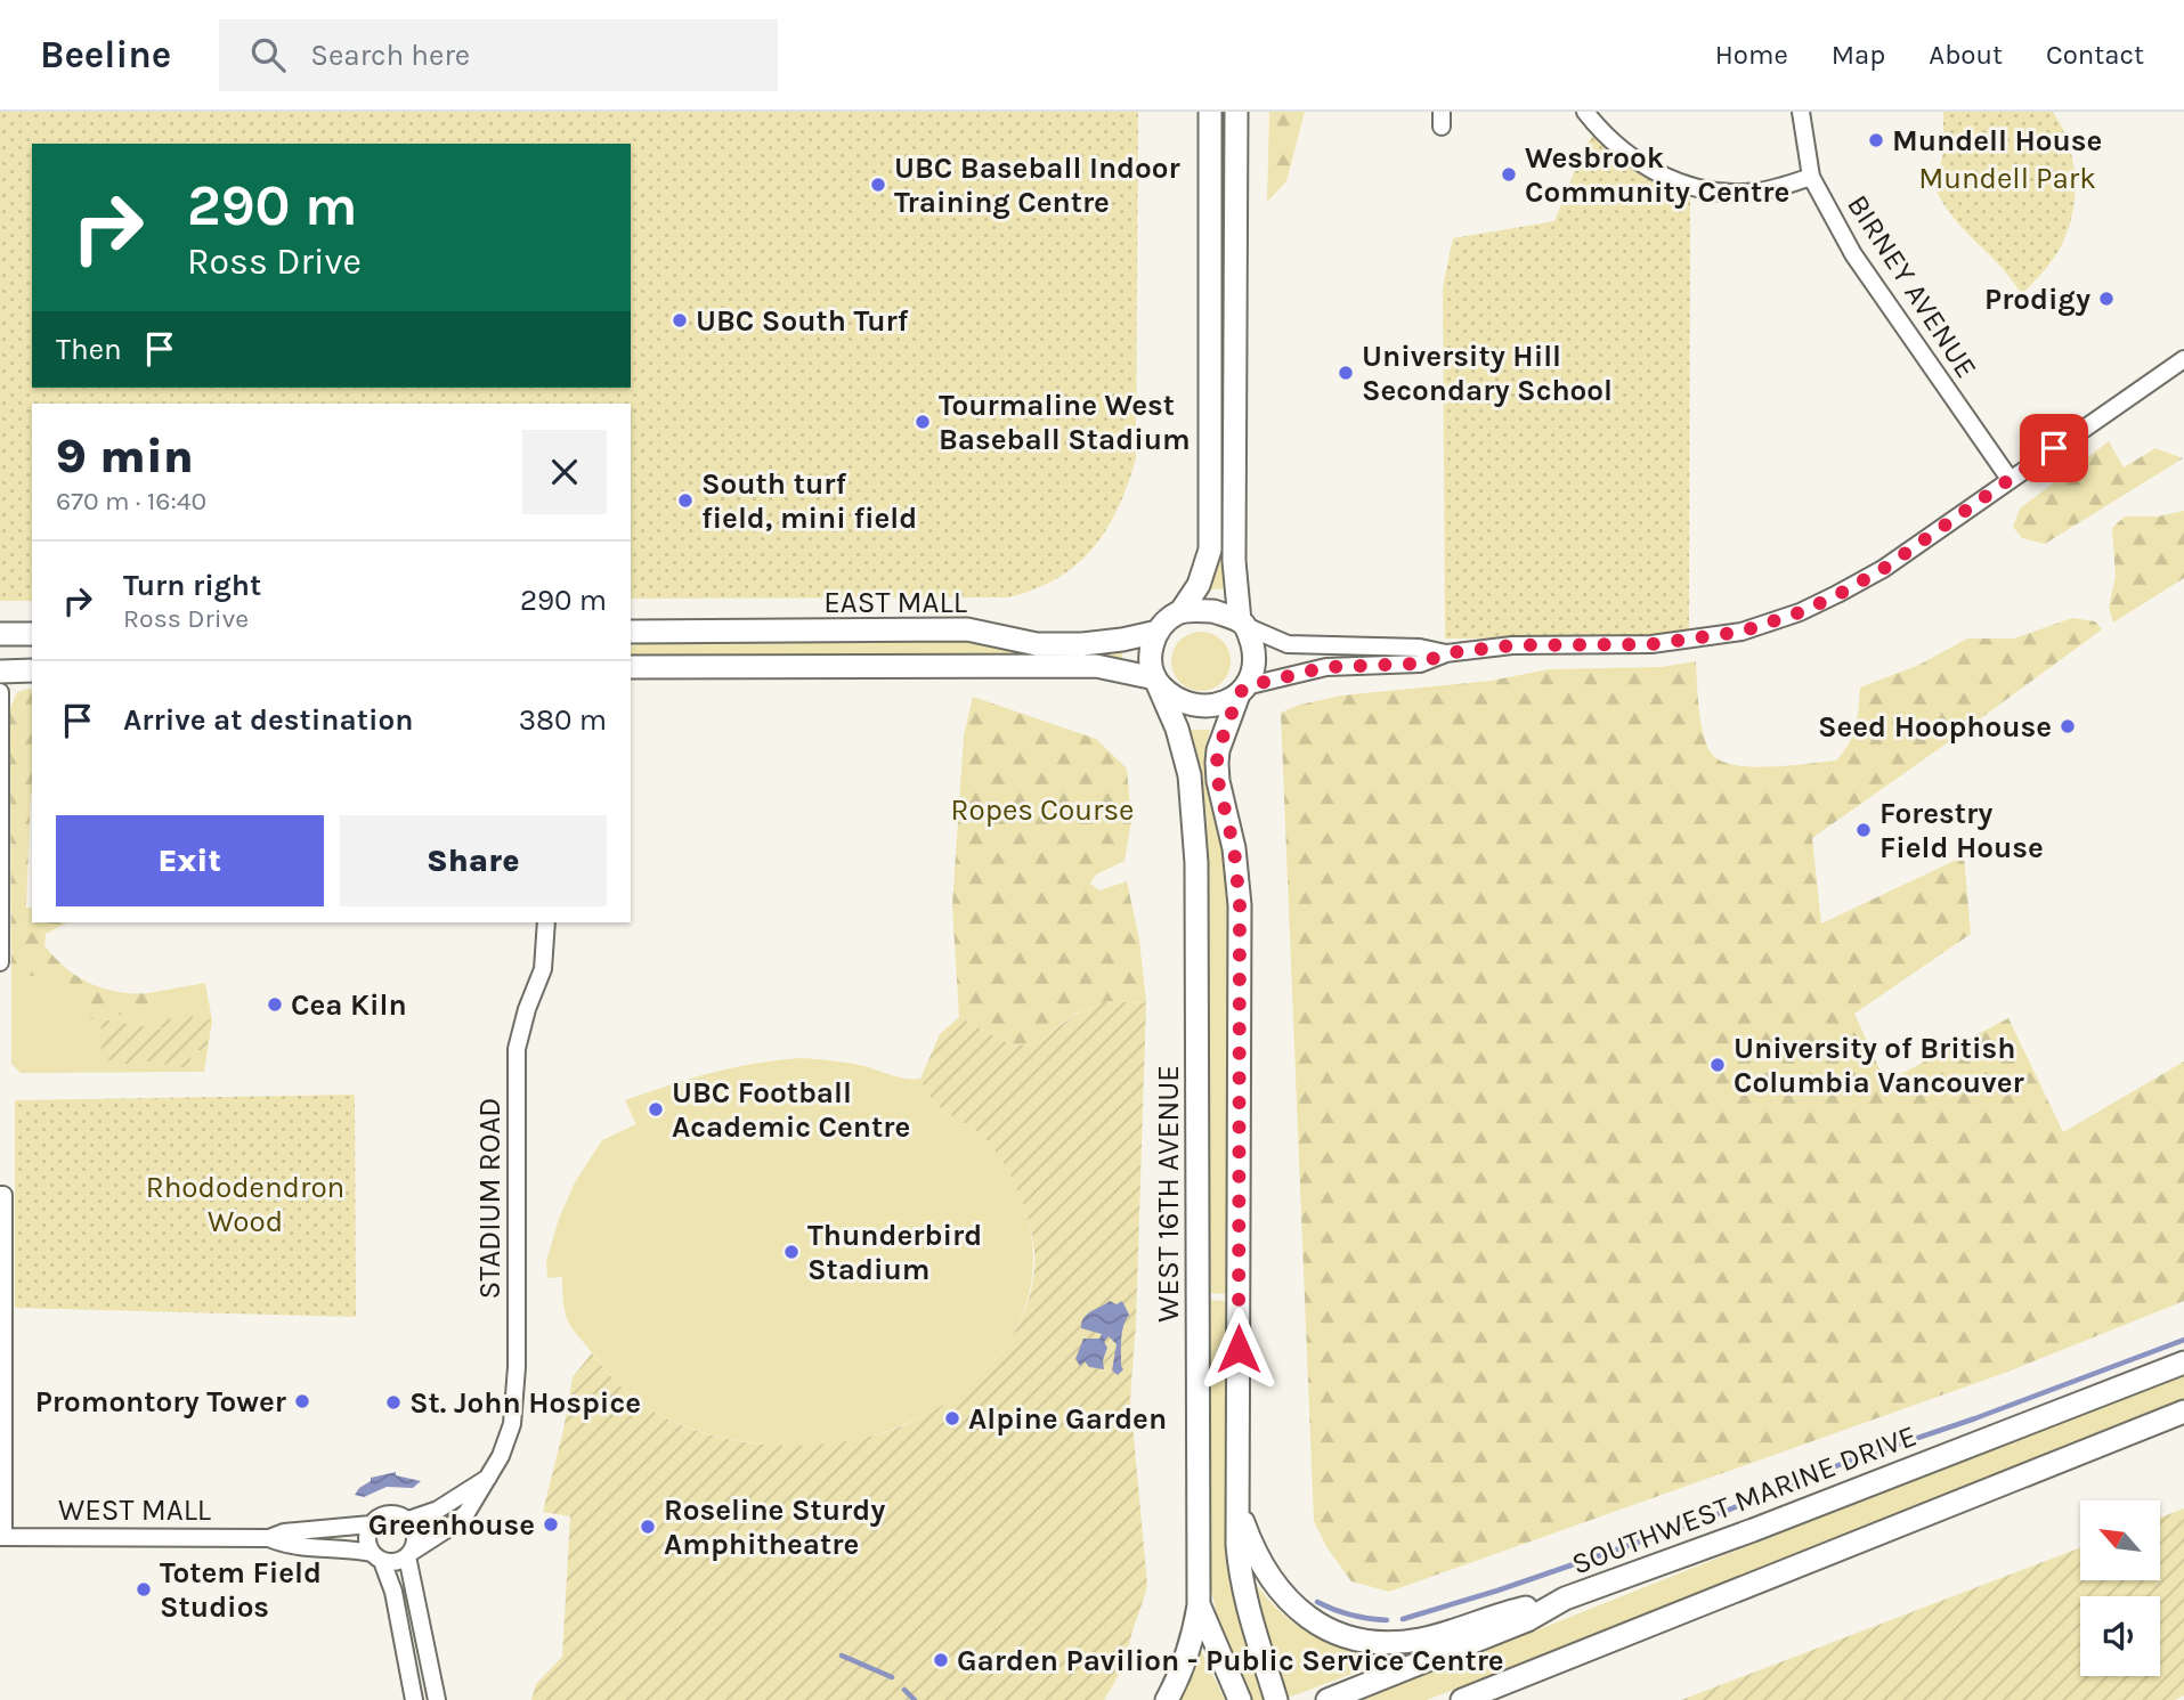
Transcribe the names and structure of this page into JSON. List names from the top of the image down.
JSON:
{
  "streets": {
    "main road": ["EAST MALL", "WEST 16TH AVENUE", "SOUTHWEST MARINE DRIVE"],
    "street": ["BIRNEY AVENUE", "STADIUM ROAD", "WEST MALL"]
  },
  "crossings": [
    ["EAST MALL", "WEST 16TH AVENUE"],
    ["STADIUM ROAD", "WEST MALL"]
  ],
  "parks": ["Mundell Park", "Ropes Course", "Rhododendron Wood"],
  "places": [
    "Mundell House",
    "Wesbrook Community Centre",
    "UBC Baseball Indoor Training Centre",
    "Prodigy",
    "UBC South Turf",
    "University Hill Secondary School",
    "Tourmaline West Baseball Stadium",
    "South turf field, mini field",
    "Seed Hoophouse",
    "Forestry Field House",
    "Cea Kiln",
    "University of British Columbia Vancouver",
    "UBC Football Academic Centre",
    "Thunderbird Stadium",
    "Promontory Tower",
    "St. John Hospice",
    "Alpine Garden",
    "Greenhouse",
    "Roseline Sturdy Amphitheatre",
    "Totem Field Studios",
    "Garden Pavilion - Public Service Centre"
  ],
  "north": "top left",
  "page": {
    "header": "Beeline",
    "search": "Search here",
    "nav": [
      "Home",
      "Map",
      "About",
      "Contact"
    ],
    "turn": ["290 m", "Ross Drive"],
    "then": "Then",
    "heading": ["9 min", "670 m · 16:40"],
    "list": [
      {
        "name": "Turn right",
        "note": "Ross Drive",
        "value": "290 m"
      },
      {
        "name": "Arrive at destination",
        "value": "380 m"
      }
    ],
    "buttons": ["Exit", "Share"]
  }
}
